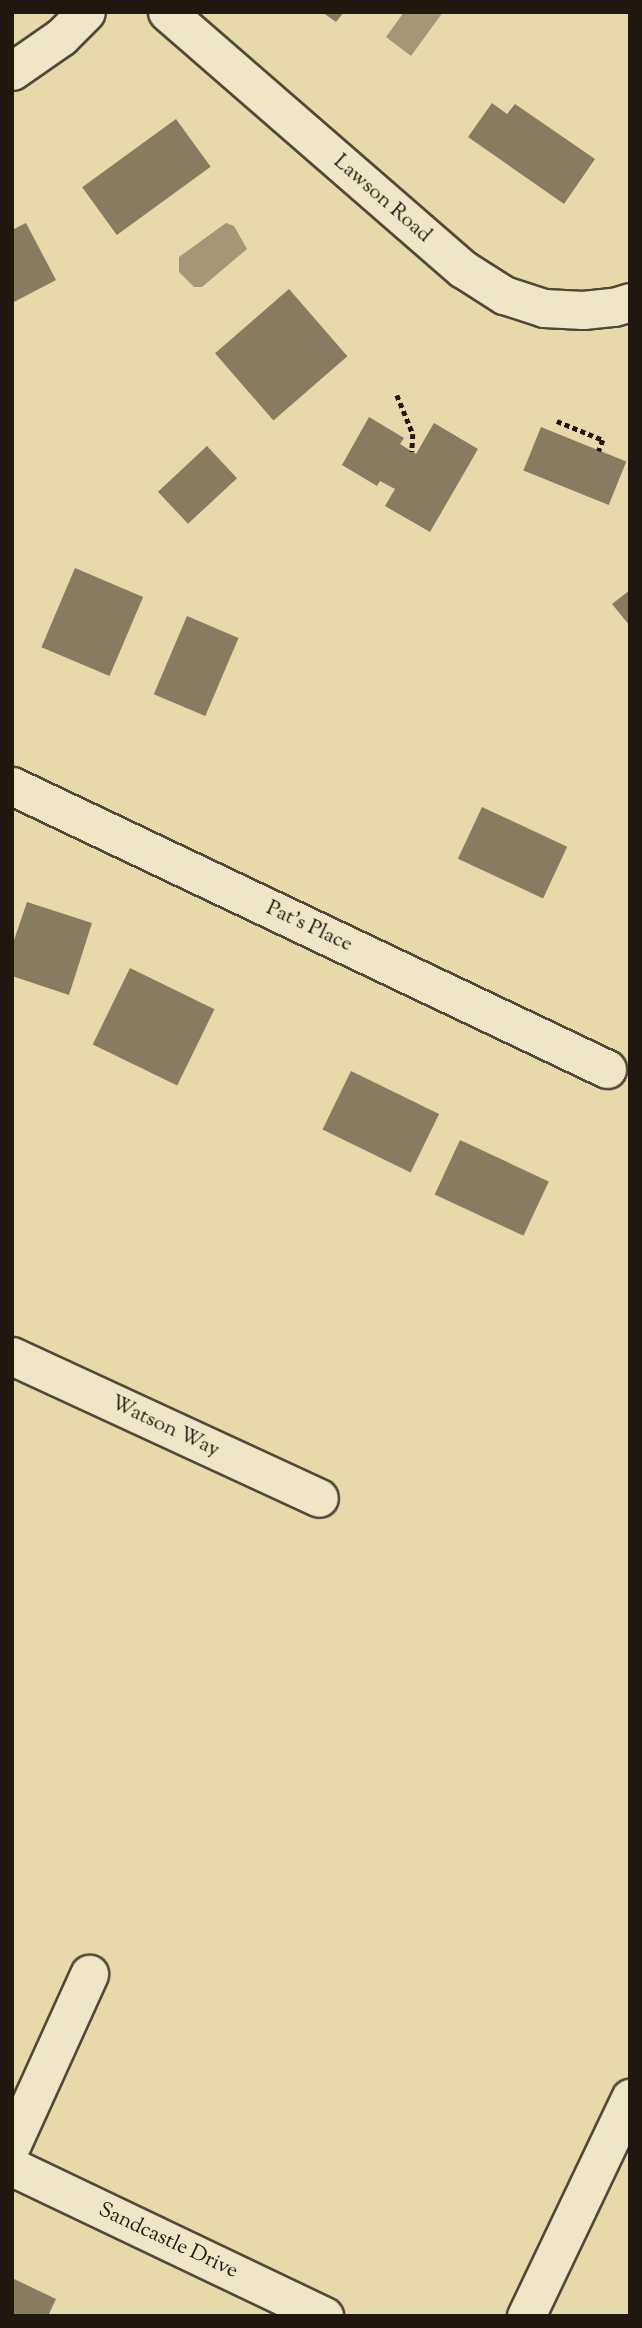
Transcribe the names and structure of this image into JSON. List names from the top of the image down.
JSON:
{
  "streets": {
    "street": [
      "Lawson Road",
      "Pat's Place",
      "Watson Way",
      "Sandcastle Drive"
    ]
  }
}
